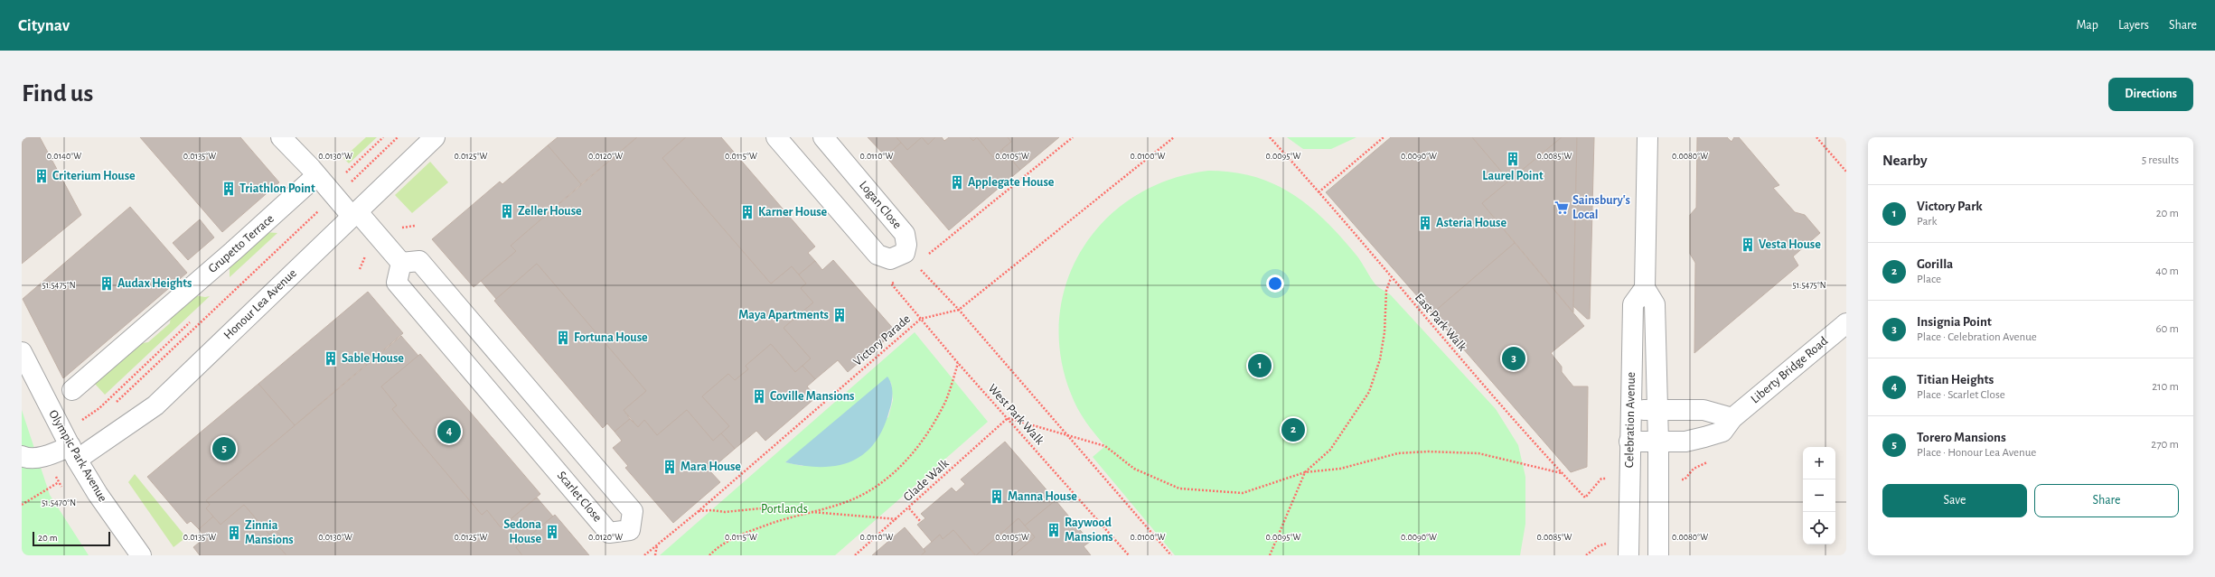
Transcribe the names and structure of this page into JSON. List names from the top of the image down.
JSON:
{
  "streets": {
    "street": [
      "Logan Close",
      "Grupetto Terrace",
      "Honour Lea Avenue",
      "Liberty Bridge Road",
      "Celebration Avenue",
      "Olympic Park Avenue",
      "Scarlet Close"
    ],
    "path": [
      "East Park Walk",
      "Victory Parade",
      "West Park Walk",
      "Glade Walk"
    ]
  },
  "crossings": [
    ["Honour Lea Avenue", "Olympic Park Avenue"],
    ["Victory Parade", "West Park Walk"],
    ["Liberty Bridge Road", "Celebration Avenue"],
    ["West Park Walk", "Glade Walk"]
  ],
  "parks": ["Portlands"],
  "places": {
    "building": [
      "Laurel Point",
      "Criterium House",
      "Applegate House",
      "Triathlon Point",
      "Zeller House",
      "Karner House",
      "Asteria House",
      "Vesta House",
      "Audax Heights",
      "Maya Apartments",
      "Fortuna House",
      "Sable House",
      "Coville Mansions",
      "Mara House",
      "Manna House",
      "Raywood Mansions",
      "Sedona House",
      "Zinnia Mansions"
    ],
    "supermarket": ["Sainsbury's Local"]
  },
  "scale_bar": "20 m",
  "page": {
    "header": "Citynav",
    "nav": ["Map", "Layers", "Share"],
    "buttons": [
      "Directions",
      ["Save", "Share"]
    ],
    "title": "Find us",
    "heading": ["Nearby", "5 results"],
    "list": [
      {
        "mark": "1",
        "name": "Victory Park",
        "note": "Park",
        "value": "20 m"
      },
      {
        "mark": "2",
        "name": "Gorilla",
        "note": "Place",
        "value": "40 m"
      },
      {
        "mark": "3",
        "name": "Insignia Point",
        "note": "Place · Celebration Avenue",
        "value": "60 m"
      },
      {
        "mark": "4",
        "name": "Titian Heights",
        "note": "Place · Scarlet Close",
        "value": "210 m"
      },
      {
        "mark": "5",
        "name": "Torero Mansions",
        "note": "Place · Honour Lea Avenue",
        "value": "270 m"
      }
    ],
    "pins": [
      "3",
      "1",
      "2",
      "4",
      "5"
    ],
    "map_buttons": ["+", "−"],
    "scale": "20 m"
  },
  "coordinates": [
    "0.0140°W",
    "0.0135°W",
    "0.0130°W",
    "0.0125°W",
    "0.0120°W",
    "0.0115°W",
    "0.0110°W",
    "0.0105°W",
    "0.0100°W",
    "0.0095°W",
    "0.0090°W",
    "0.0085°W",
    "0.0080°W",
    "51.5475°N",
    "51.5470°N"
  ]
}
